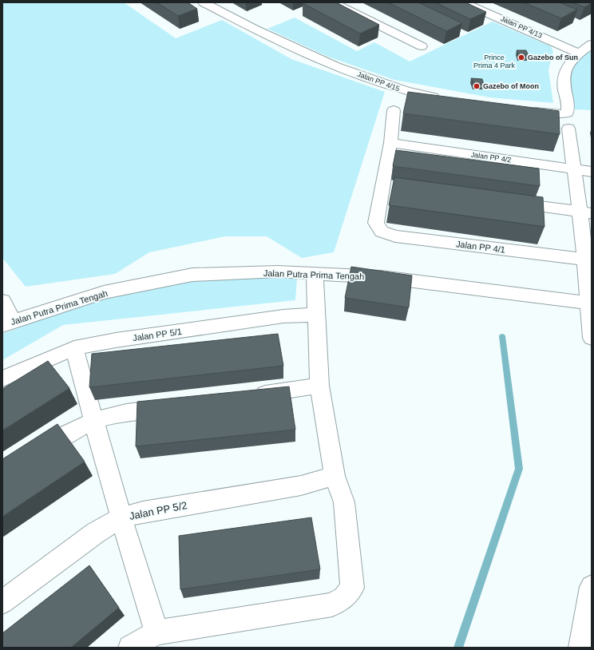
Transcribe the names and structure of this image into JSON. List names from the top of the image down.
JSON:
{
  "streets": {
    "street": [
      "Jalan PP 4/13",
      "Jalan PP 4/15",
      "Jalan PP 4/2",
      "Jalan PP 4/1",
      "Jalan Putra Prima Tengah",
      "Jalan PP 5/1",
      "Jalan PP 5/2"
    ]
  },
  "crossings": [
    ["Jalan PP 4/2", "Jalan PP 4/1"]
  ],
  "parks": ["Prince Prima 4 Park"],
  "places": ["Gazebo of Sun", "Gazebo of Moon"]
}
